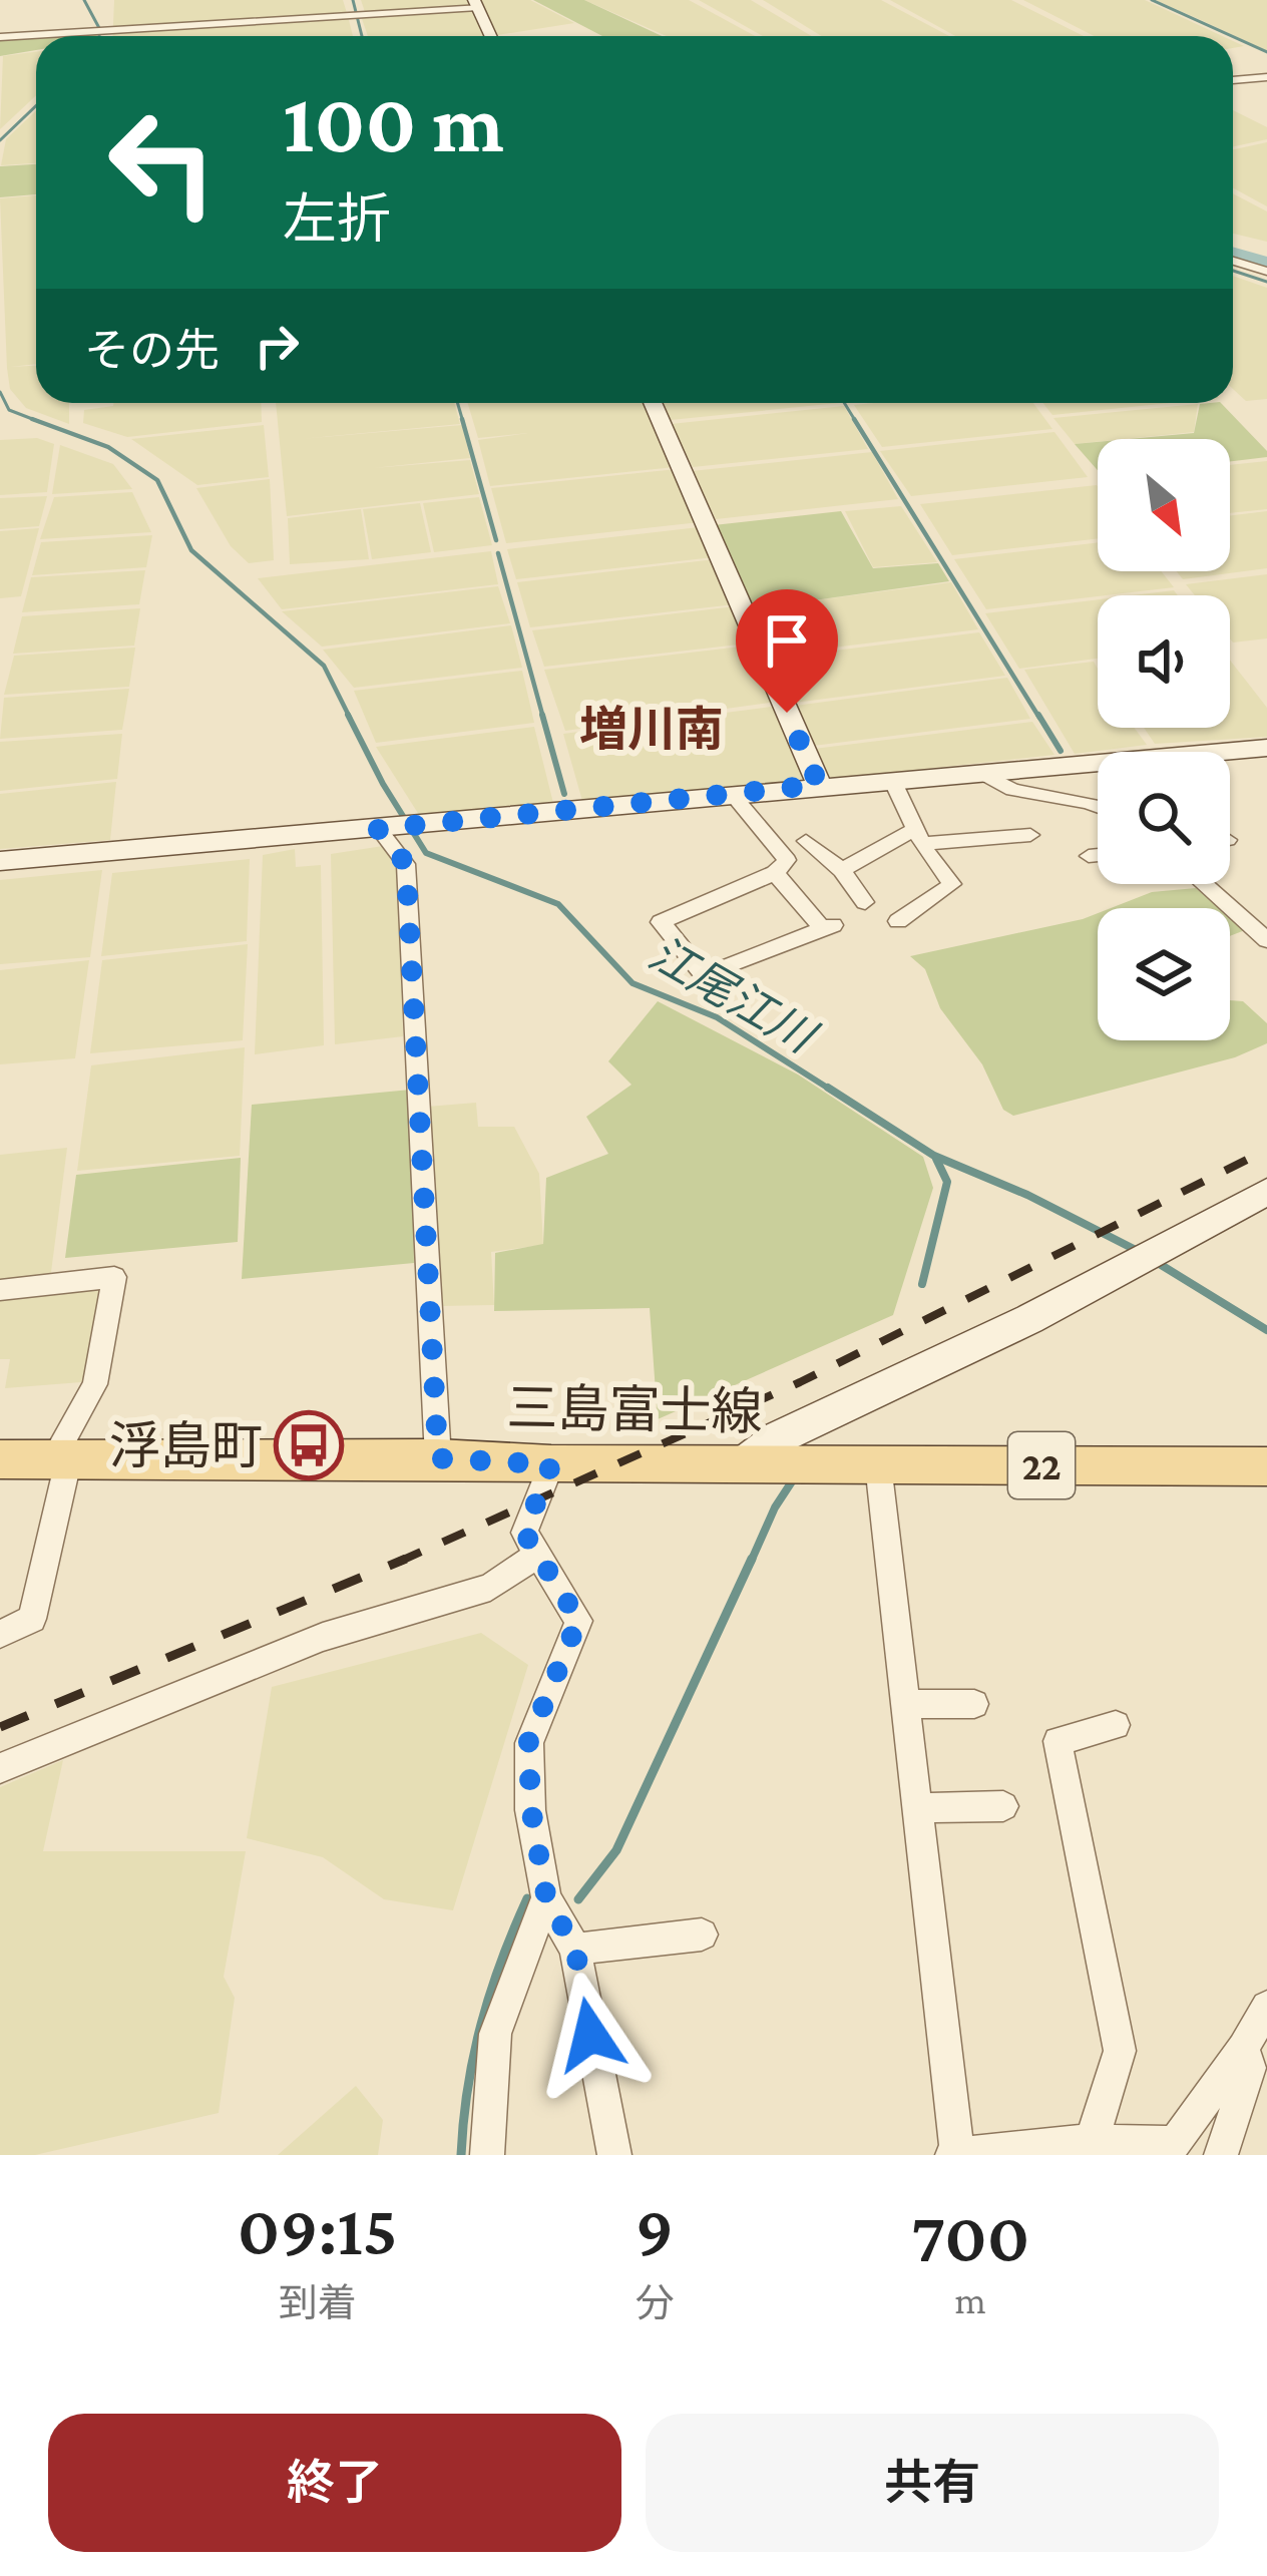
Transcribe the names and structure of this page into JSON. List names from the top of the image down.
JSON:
{
  "streets": {
    "main road": ["三島富士線", "22"]
  },
  "districts": ["増川南"],
  "water": ["江尾江川"],
  "places": {
    "bus stop": ["浮島町"]
  },
  "north": "bottom right",
  "page": {
    "turn": ["100 m", "左折"],
    "then": "その先",
    "eta": [
      "09:15",
      "到着",
      "9",
      "分",
      "700",
      "m"
    ],
    "buttons": ["終了", "共有"]
  }
}
